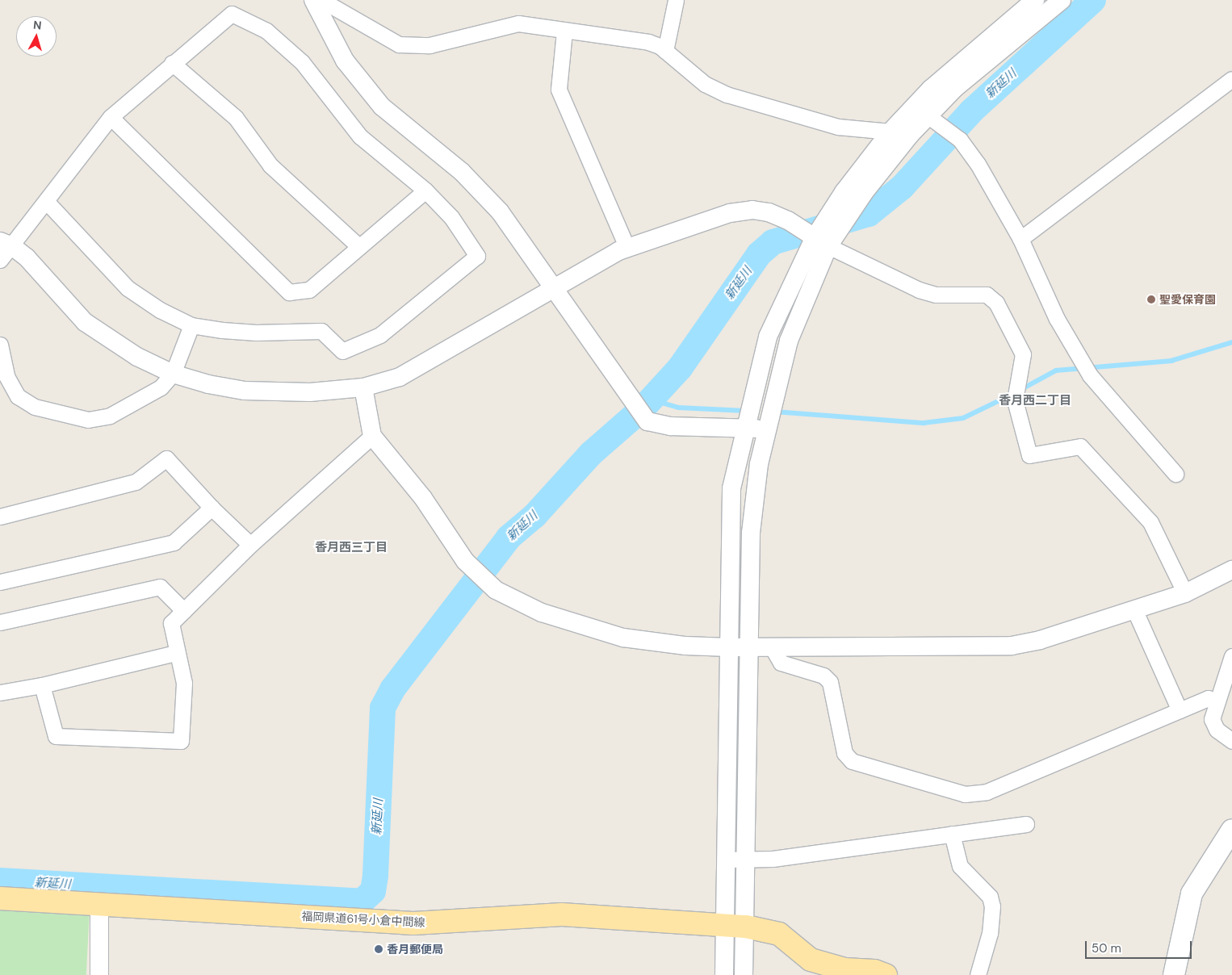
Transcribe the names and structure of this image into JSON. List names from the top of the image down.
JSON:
{
  "streets": {
    "main road": ["福岡県道61号小倉中間線"]
  },
  "districts": ["香月西二丁目", "香月西三丁目"],
  "water": ["新延川"],
  "places": ["聖愛保育園", "香月郵便局"],
  "scale_bar": "50 m",
  "north": "top"
}
